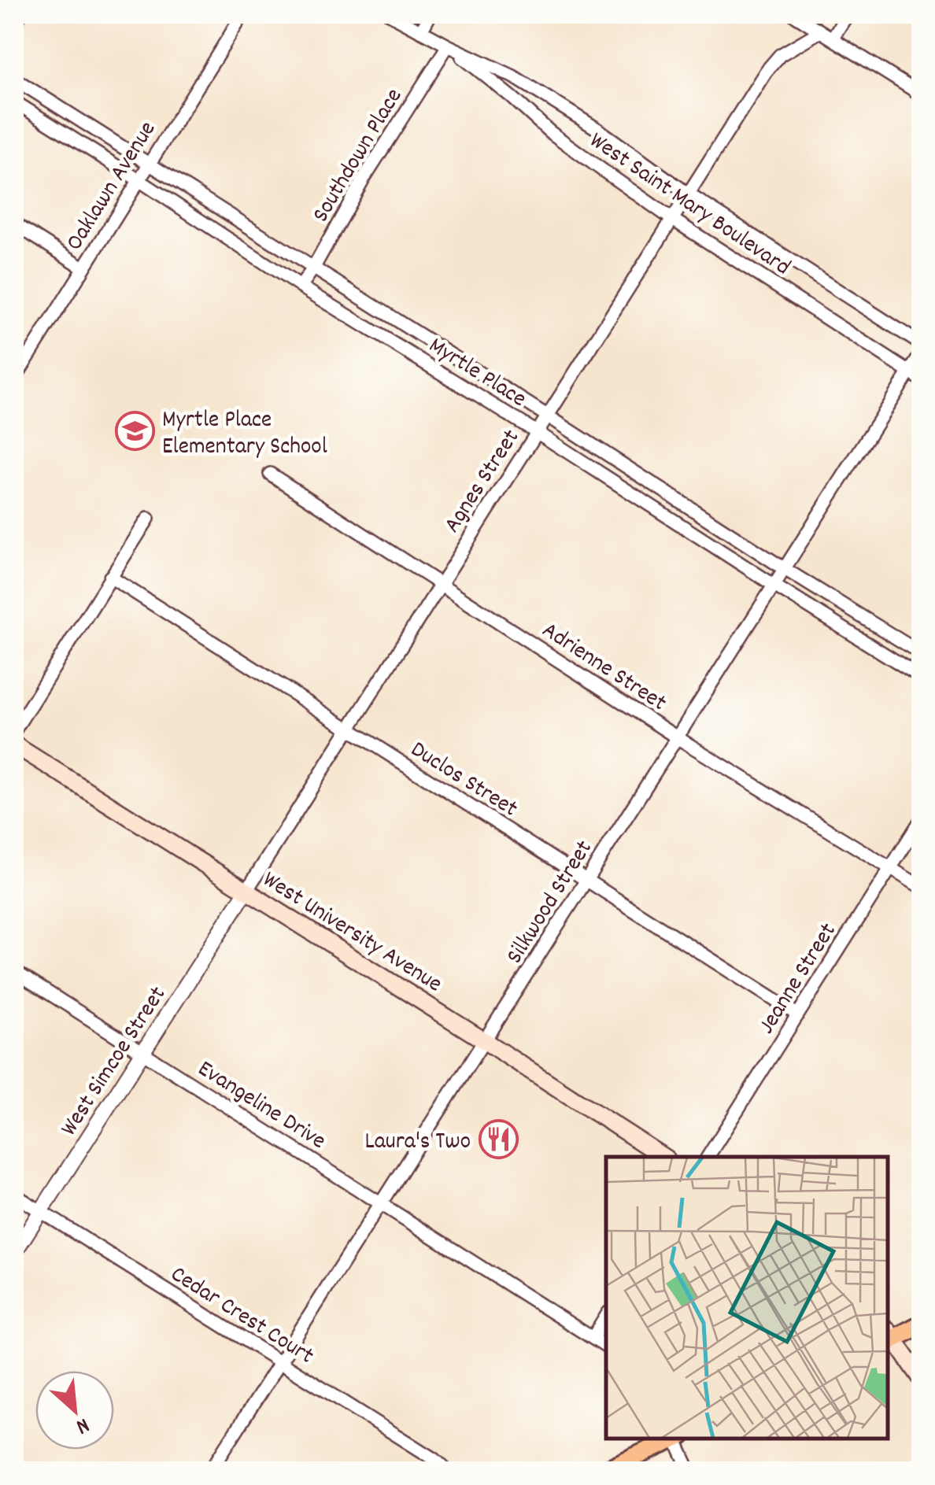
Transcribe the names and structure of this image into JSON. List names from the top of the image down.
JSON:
{
  "streets": {
    "main road": ["West University Avenue"],
    "street": [
      "Southdown Place",
      "Oaklawn Avenue",
      "West Saint Mary Boulevard",
      "Myrtle Place",
      "Agnes Street",
      "Adrienne Street",
      "Duclos Street",
      "Silkwood Street",
      "Jeanne Street",
      "West Simcoe Street",
      "Evangeline Drive",
      "Cedar Crest Court"
    ]
  },
  "crossings": [
    ["Southdown Place", "West Saint Mary Boulevard"],
    ["Southdown Place", "Myrtle Place"],
    ["Oaklawn Avenue", "Myrtle Place"],
    ["West Saint Mary Boulevard", "Agnes Street"],
    ["West Saint Mary Boulevard", "Silkwood Street"],
    ["Myrtle Place", "Agnes Street"],
    ["Myrtle Place", "Silkwood Street"],
    ["Agnes Street", "Adrienne Street"],
    ["Agnes Street", "Duclos Street"],
    ["Agnes Street", "West University Avenue"],
    ["Agnes Street", "West Simcoe Street"],
    ["Adrienne Street", "Silkwood Street"],
    ["Adrienne Street", "Jeanne Street"],
    ["Duclos Street", "Silkwood Street"],
    ["Duclos Street", "Jeanne Street"],
    ["Silkwood Street", "West University Avenue"],
    ["Silkwood Street", "Evangeline Drive"],
    ["Silkwood Street", "Cedar Crest Court"],
    ["West University Avenue", "West Simcoe Street"],
    ["West Simcoe Street", "Evangeline Drive"],
    ["West Simcoe Street", "Cedar Crest Court"]
  ],
  "places": {
    "school or university": ["Myrtle Place Elementary School"],
    "restaurant": ["Laura's Two"]
  },
  "north": "bottom right"
}
